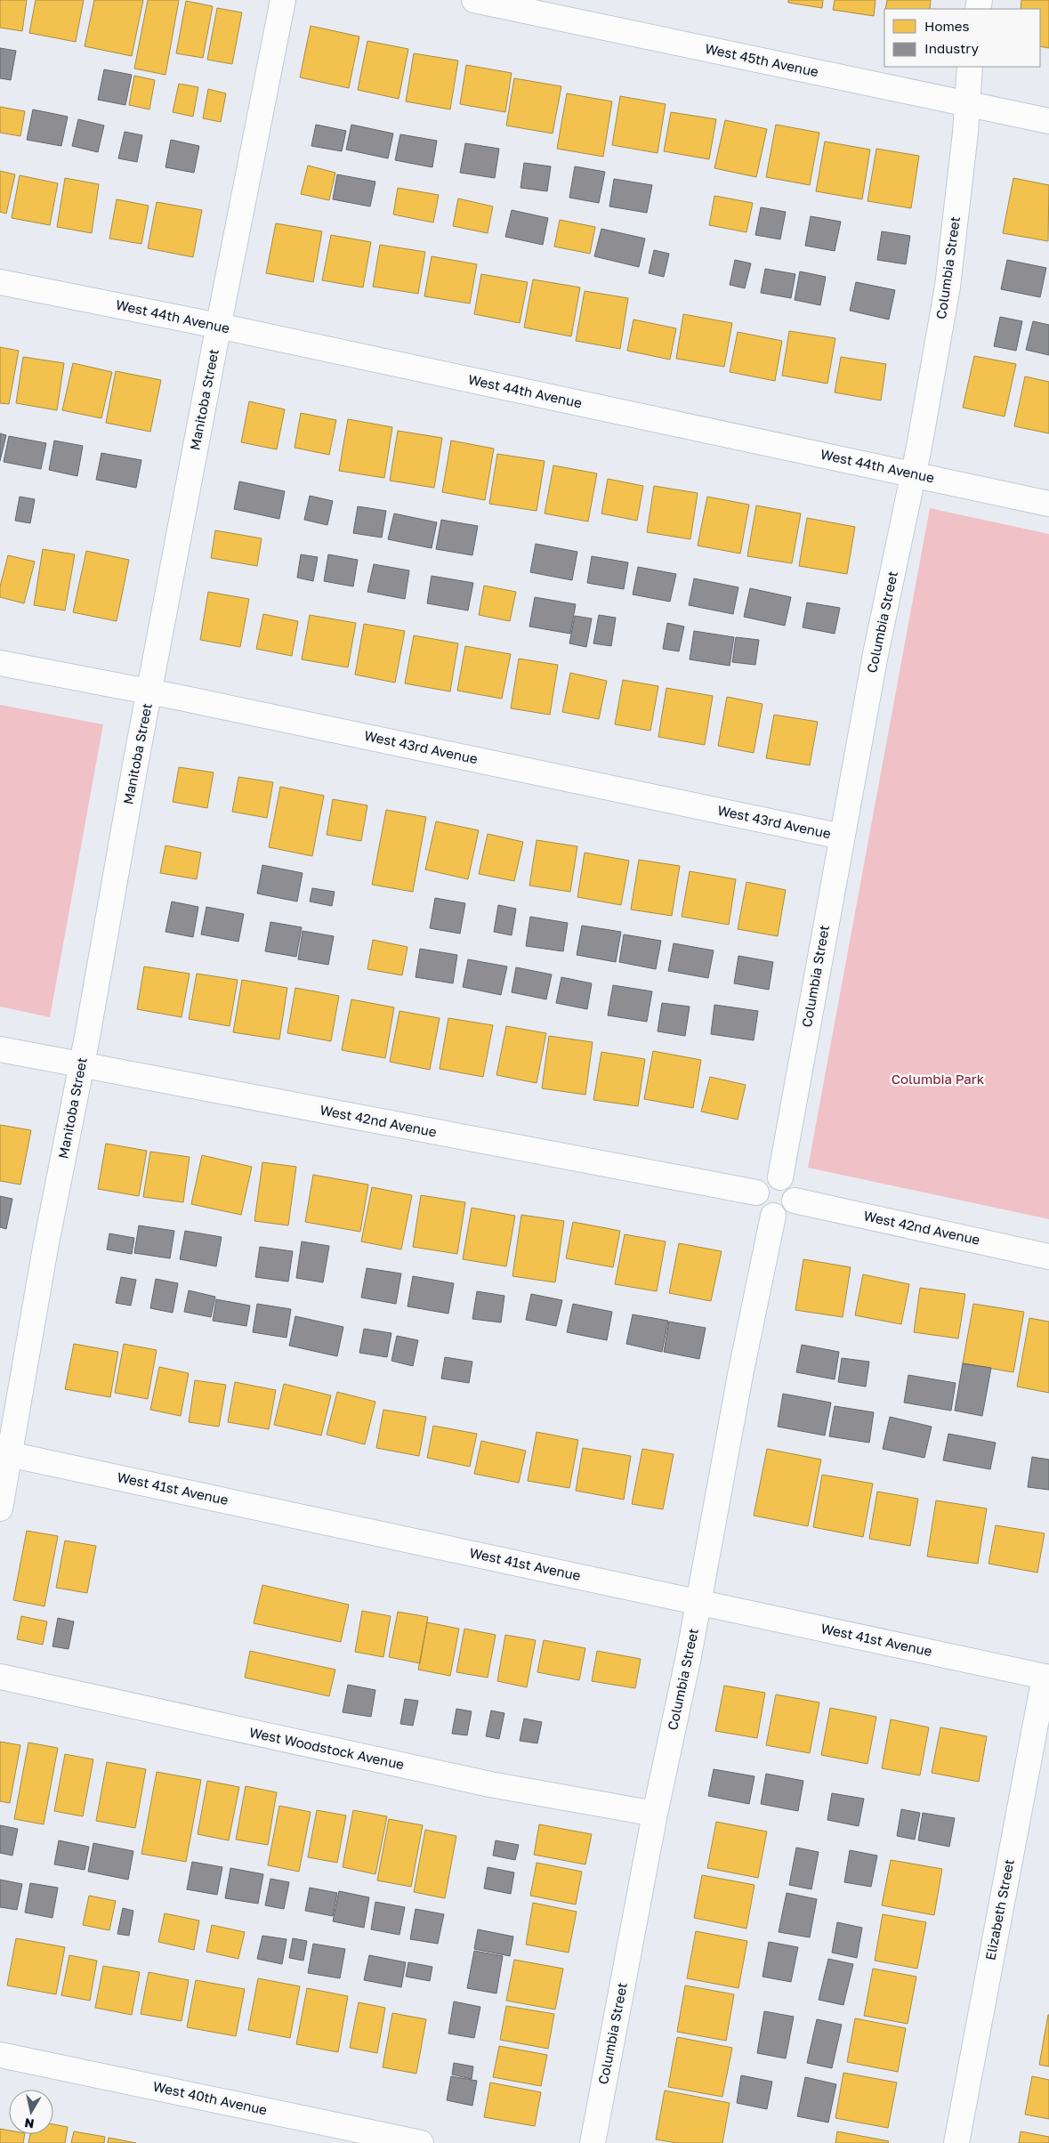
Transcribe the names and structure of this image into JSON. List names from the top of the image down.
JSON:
{
  "streets": {
    "street": [
      "West 45th Avenue",
      "Columbia Street",
      "West 44th Avenue",
      "Manitoba Street",
      "West 43rd Avenue",
      "West 42nd Avenue",
      "West 41st Avenue",
      "West Woodstock Avenue",
      "Elizabeth Street",
      "West 40th Avenue"
    ]
  },
  "crossings": [
    ["West 45th Avenue", "Columbia Street"],
    ["Columbia Street", "West 44th Avenue"],
    ["Columbia Street", "West 43rd Avenue"],
    ["Columbia Street", "West 42nd Avenue"],
    ["Columbia Street", "West 41st Avenue"],
    ["Columbia Street", "West Woodstock Avenue"],
    ["West 44th Avenue", "Manitoba Street"],
    ["Manitoba Street", "West 43rd Avenue"],
    ["Manitoba Street", "West 42nd Avenue"],
    ["Manitoba Street", "West 41st Avenue"],
    ["West 41st Avenue", "Elizabeth Street"]
  ],
  "parks": ["Columbia Park"],
  "legend": ["Homes", "Industry"],
  "north": "bottom"
}
